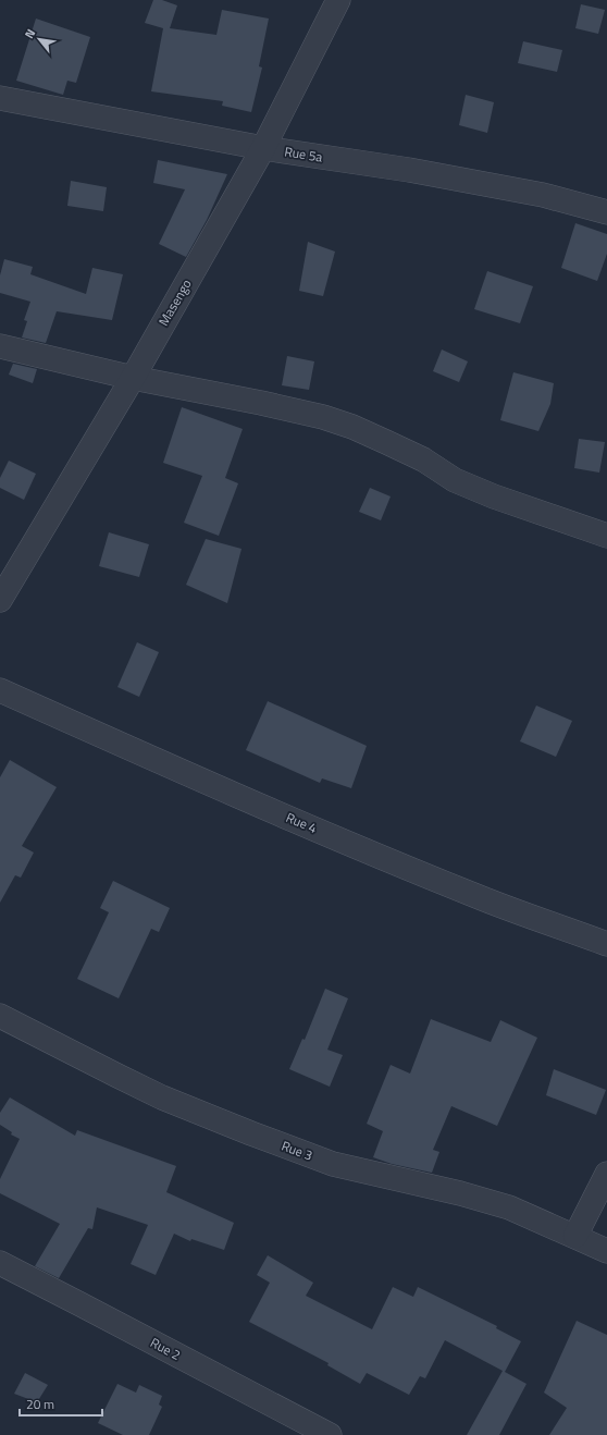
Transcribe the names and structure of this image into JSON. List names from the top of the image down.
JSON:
{
  "streets": {
    "street": [
      "Rue 5a",
      "Masengo",
      "Rue 4",
      "Rue 3",
      "Rue 2"
    ]
  },
  "crossings": [
    ["Rue 5a", "Masengo"]
  ],
  "scale_bar": "20 m",
  "north": "top left"
}
